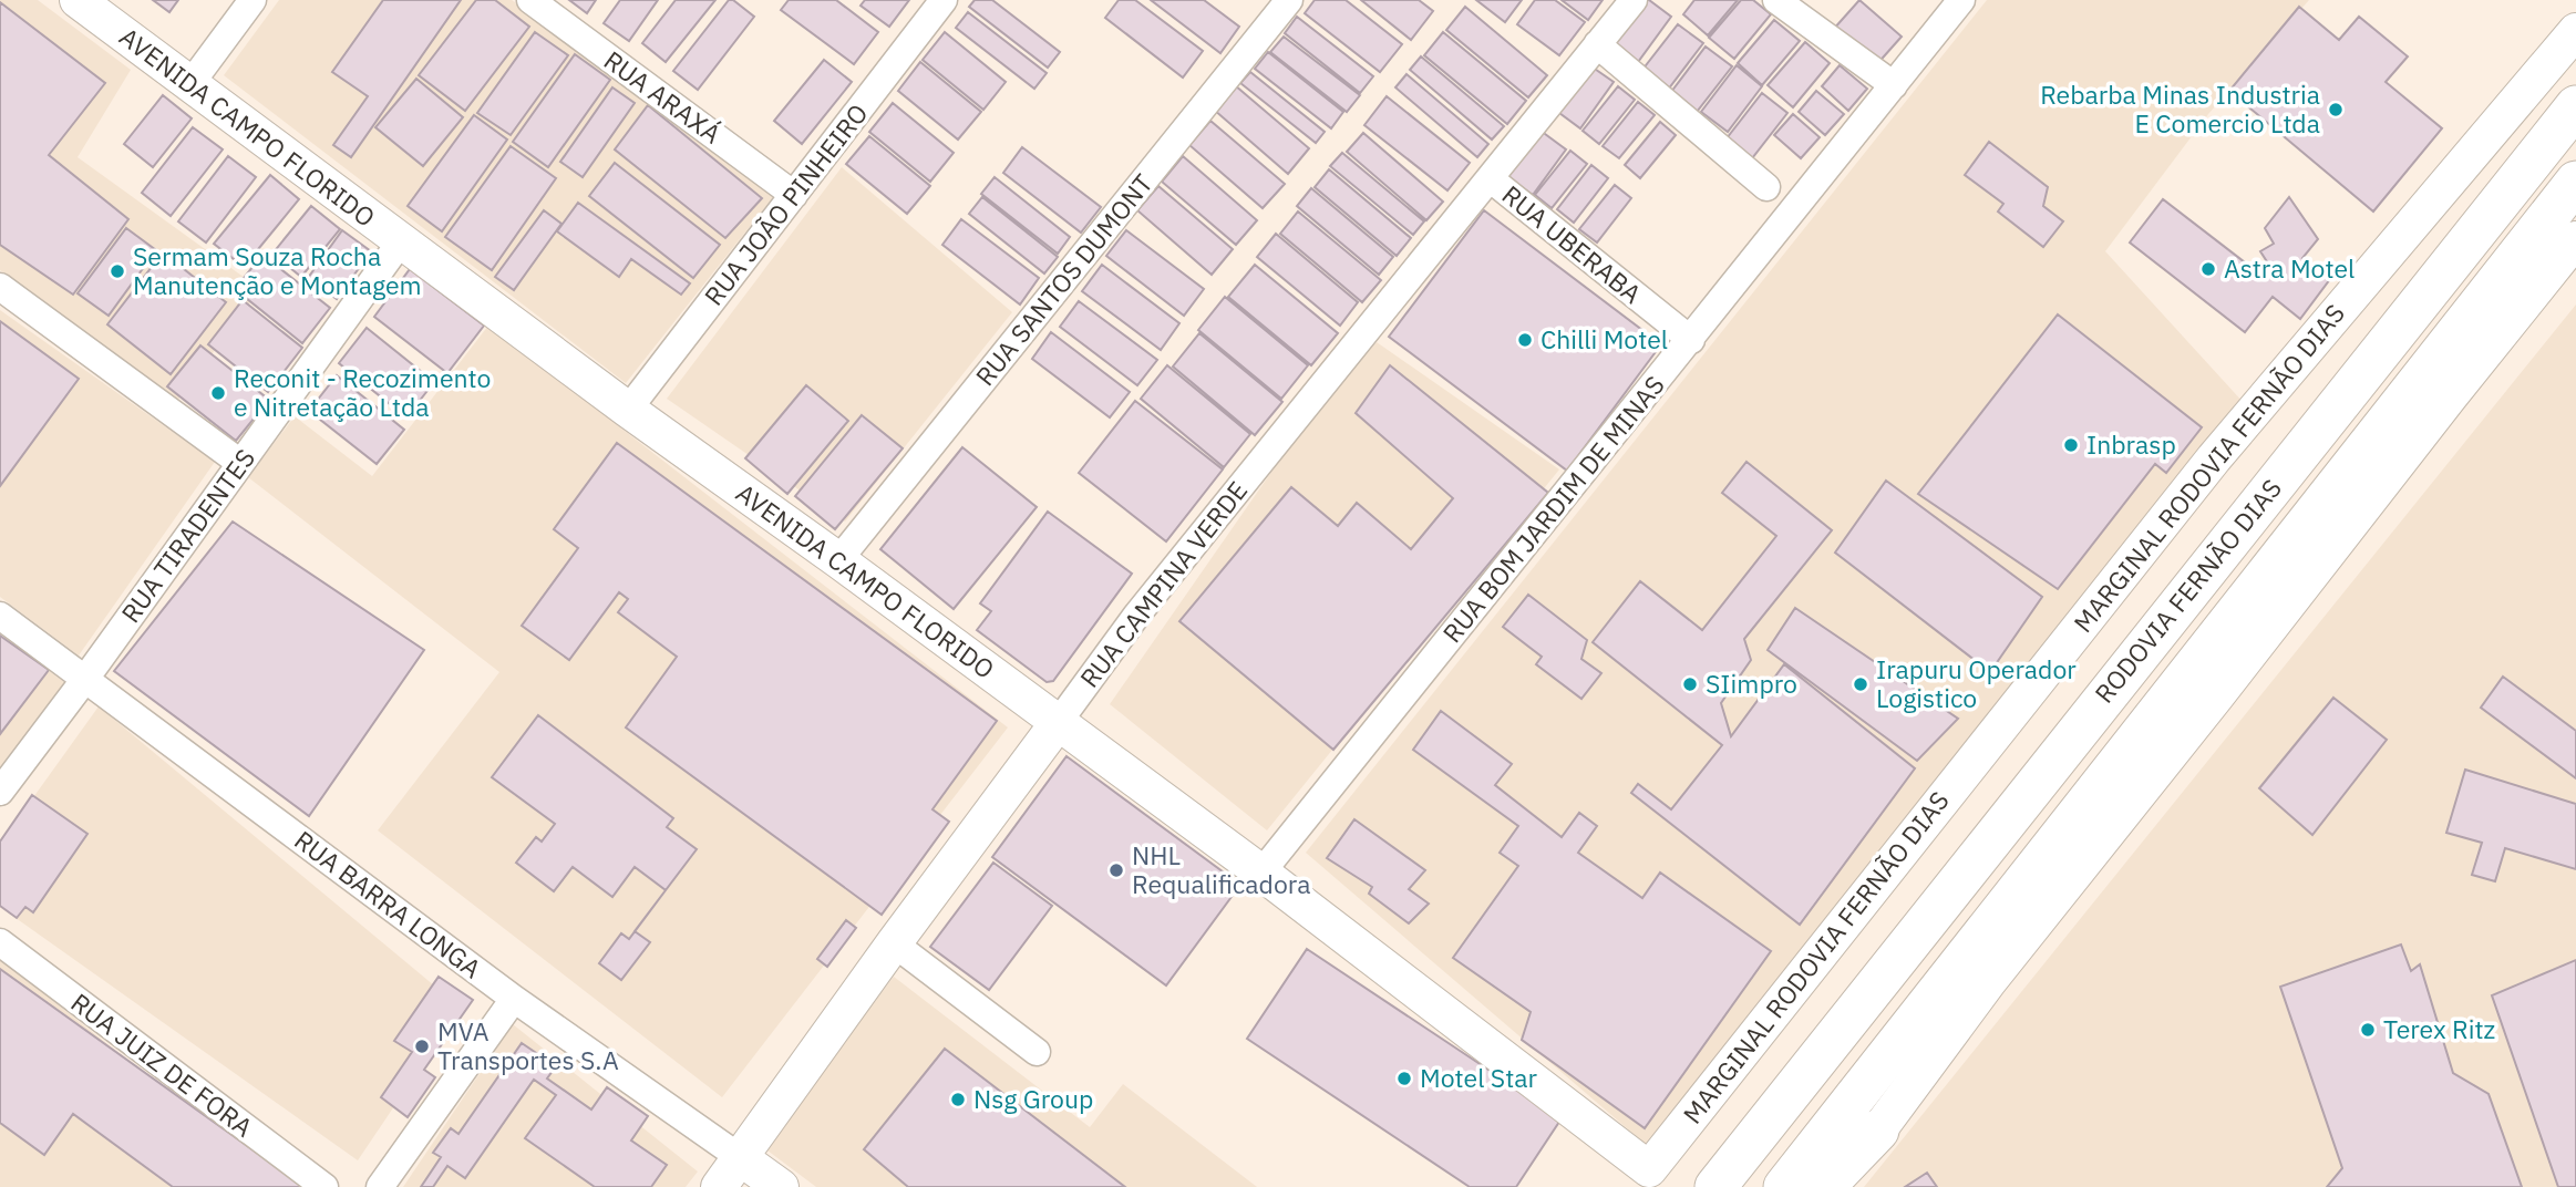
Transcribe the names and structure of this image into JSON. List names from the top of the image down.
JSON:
{
  "streets": {
    "highway": ["RODOVIA FERNÃO DIAS"],
    "main road": [
      "AVENIDA CAMPO FLORIDO",
      "MARGINAL RODOVIA FERNÃO DIAS",
      "RUA CAMPINA VERDE",
      "RUA BARRA LONGA"
    ],
    "street": [
      "RUA ARAXÁ",
      "RUA JOÃO PINHEIRO",
      "RUA UBERABA",
      "RUA SANTOS DUMONT",
      "RUA BOM JARDIM DE MINAS",
      "RUA TIRADENTES",
      "RUA JUIZ DE FORA"
    ]
  },
  "crossings": [
    ["RUA ARAXÁ", "RUA JOÃO PINHEIRO"],
    ["AVENIDA CAMPO FLORIDO", "RUA JOÃO PINHEIRO"],
    ["AVENIDA CAMPO FLORIDO", "RUA SANTOS DUMONT"],
    ["AVENIDA CAMPO FLORIDO", "MARGINAL RODOVIA FERNÃO DIAS"],
    ["AVENIDA CAMPO FLORIDO", "RUA BOM JARDIM DE MINAS"],
    ["AVENIDA CAMPO FLORIDO", "RUA TIRADENTES"],
    ["AVENIDA CAMPO FLORIDO", "RUA CAMPINA VERDE"],
    ["RUA UBERABA", "RUA BOM JARDIM DE MINAS"],
    ["RUA UBERABA", "RUA CAMPINA VERDE"],
    ["RUA TIRADENTES", "RUA BARRA LONGA"],
    ["RUA CAMPINA VERDE", "RUA BARRA LONGA"]
  ],
  "places": [
    "Rebarba Minas Industria E Comercio Ltda",
    "Astra Motel",
    "Sermam Souza Rocha Manutenção e Montagem",
    "Chilli Motel",
    "Reconit - Recozimento e Nitretação Ltda",
    "Inbrasp",
    "SIimpro",
    "Irapuru Operador Logistico",
    "NHL Requalificadora",
    "Terex Ritz",
    "MVA Transportes S.A",
    "Motel Star",
    "Nsg Group"
  ]
}
